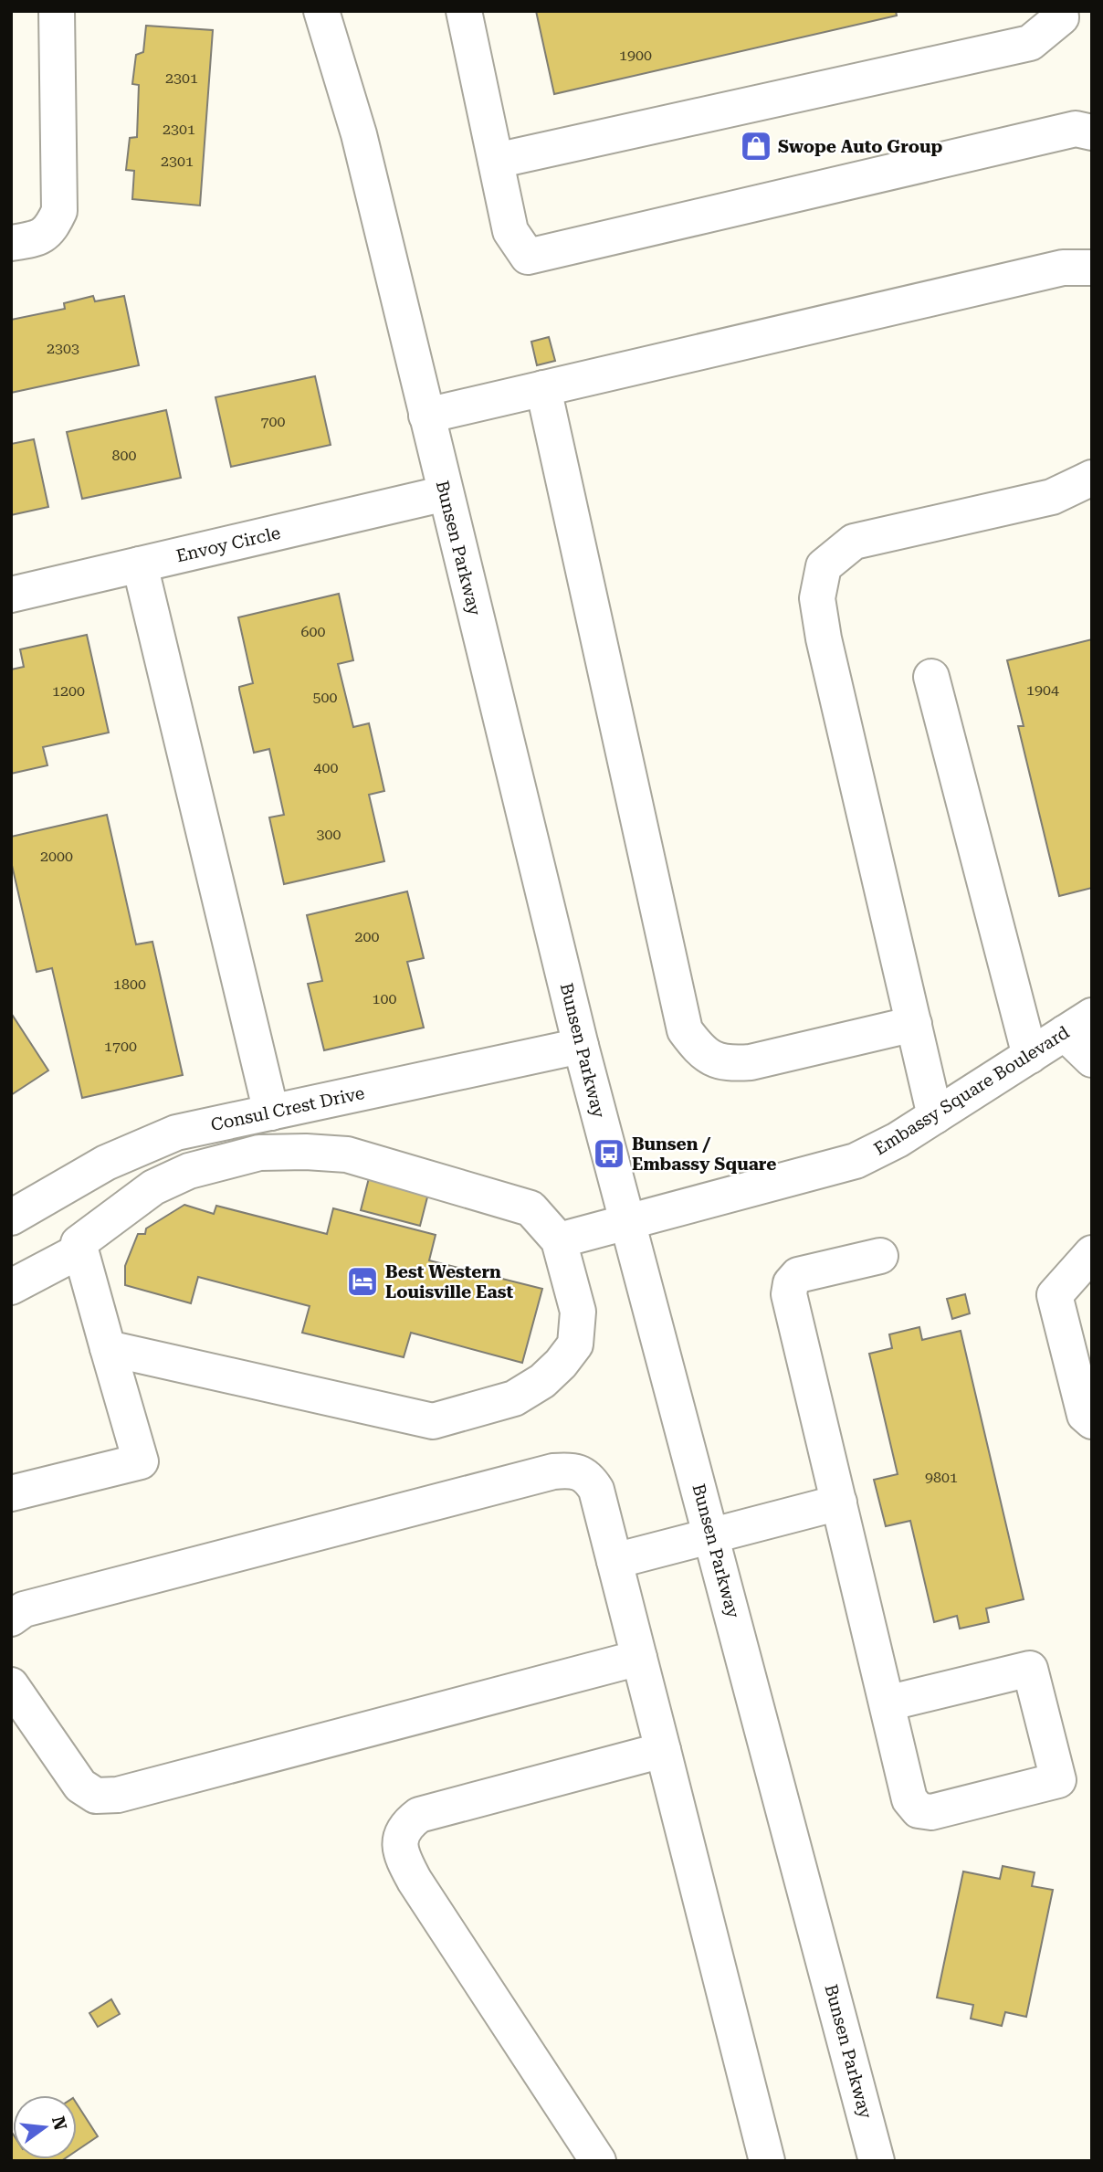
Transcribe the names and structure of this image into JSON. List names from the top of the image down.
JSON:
{
  "streets": {
    "street": [
      "Envoy Circle",
      "Bunsen Parkway",
      "Embassy Square Boulevard",
      "Consul Crest Drive"
    ]
  },
  "crossings": [
    ["Envoy Circle", "Bunsen Parkway"],
    ["Bunsen Parkway", "Embassy Square Boulevard"],
    ["Bunsen Parkway", "Consul Crest Drive"]
  ],
  "places": {
    "shop": ["Swope Auto Group"],
    "bus stop": ["Bunsen / Embassy Square"],
    "hotel": ["Best Western Louisville East"]
  },
  "house_numbers": [
    "1900",
    "2301",
    "2301",
    "2301",
    "2303",
    "700",
    "800",
    "600",
    "1904",
    "1200",
    "500",
    "400",
    "300",
    "2000",
    "200",
    "1800",
    "100",
    "1700",
    "9801"
  ],
  "north": "right"
}
